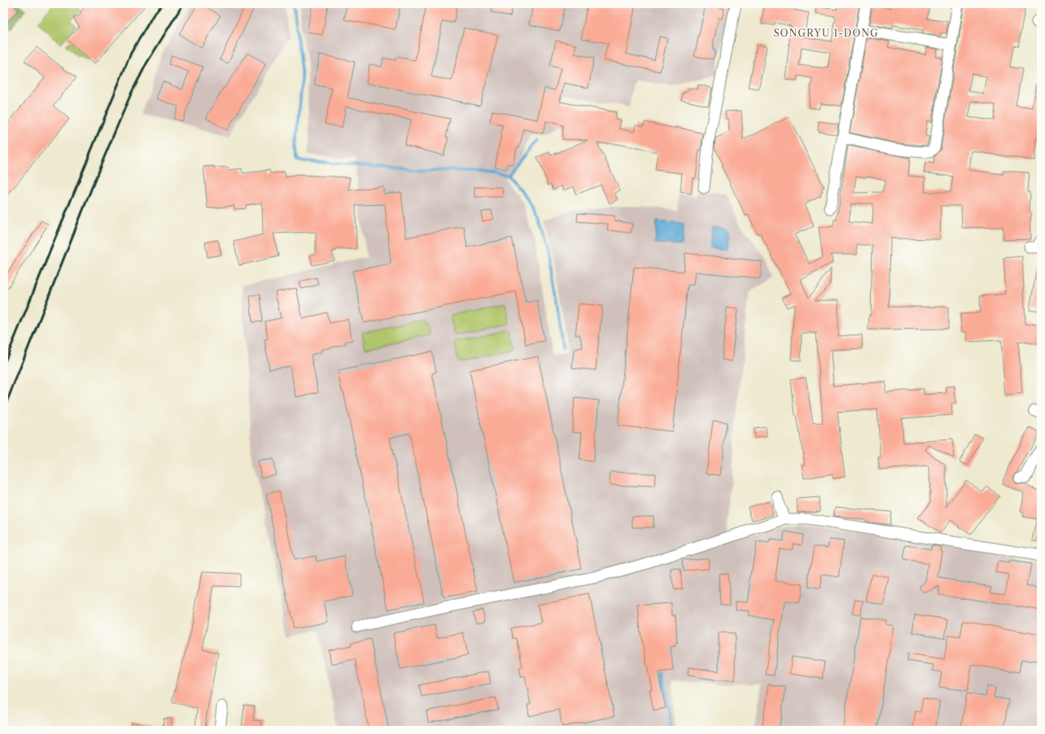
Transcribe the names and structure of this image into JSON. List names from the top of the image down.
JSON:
{
  "districts": ["SONGRYU 1-DONG"]
}
